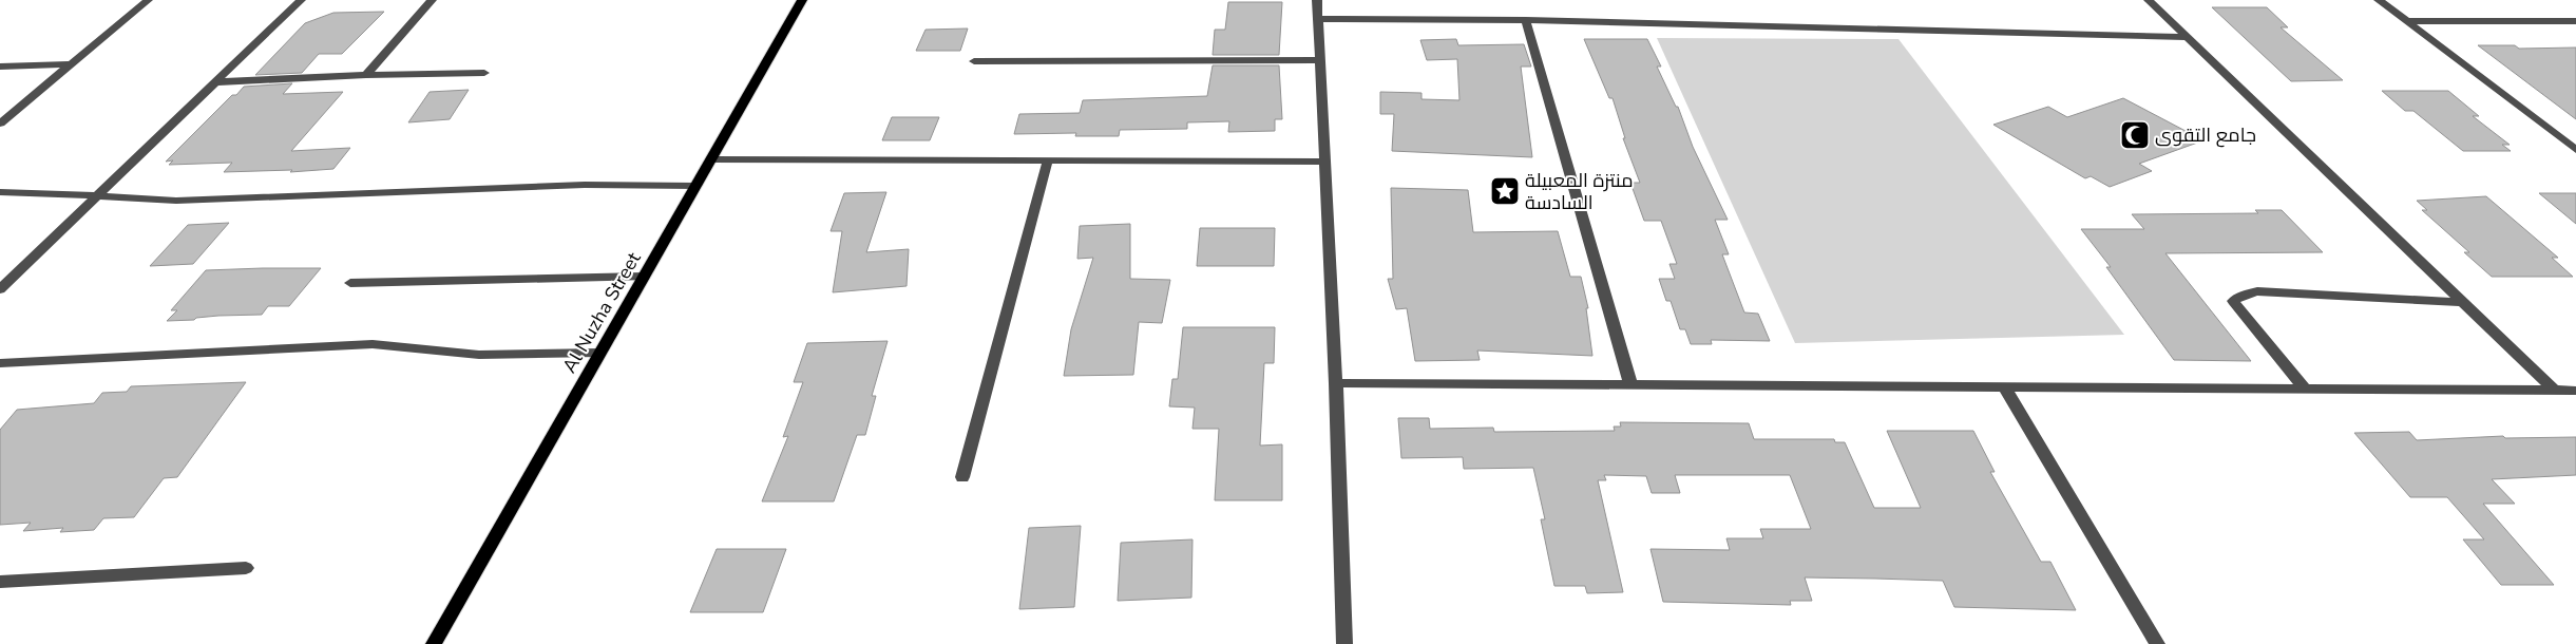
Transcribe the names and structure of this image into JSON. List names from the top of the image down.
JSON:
{
  "streets": {
    "main road": ["Al Nuzha Street"]
  },
  "places": {
    "mosque": ["جامع التقوى"],
    "place": ["منتزة المعبيلة السادسة"]
  }
}
